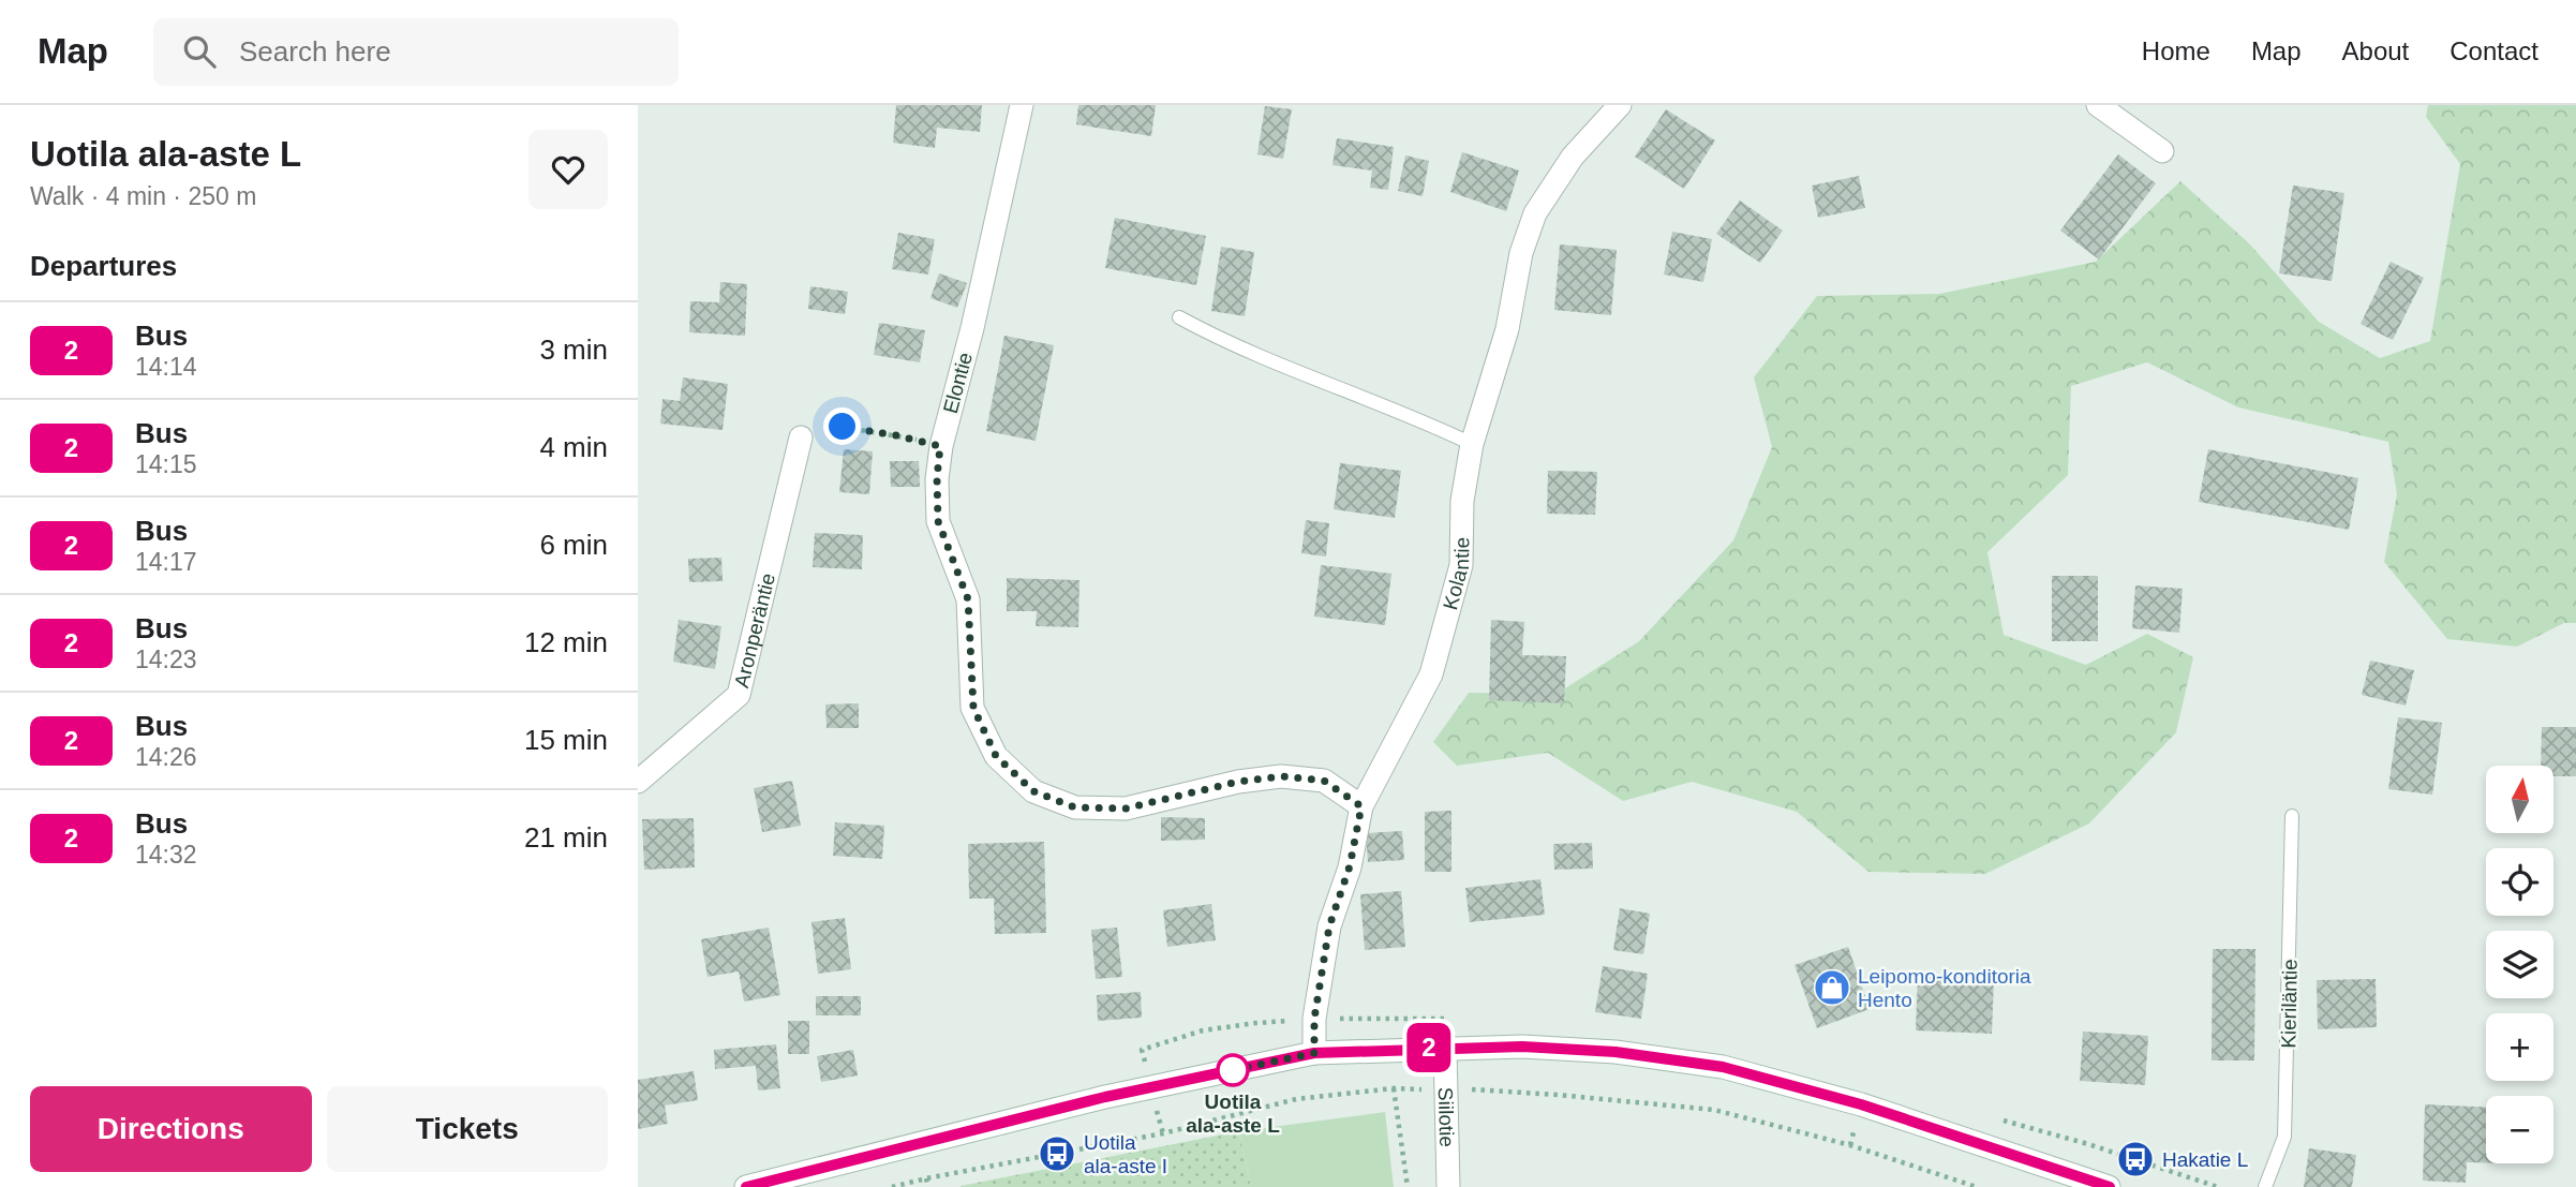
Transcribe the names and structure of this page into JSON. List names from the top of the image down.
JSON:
{
  "streets": {
    "street": [
      "Elontie",
      "Kolantie",
      "Aronperäntie",
      "Siilotie"
    ],
    "lane": ["Kieriläntie"]
  },
  "crossings": [
    ["Elontie", "Kolantie"]
  ],
  "places": {
    "shop": ["Leipomo-konditoria Hento"],
    "other": ["Uotila ala-aste L"],
    "bus stop": ["Uotila ala-aste I", "Hakatie L"]
  },
  "lines": ["bus line 2"],
  "north": "top",
  "page": {
    "header": "Map",
    "search": "Search here",
    "nav": [
      "Home",
      "Map",
      "About",
      "Contact"
    ],
    "heading": [
      ["Uotila ala-aste L", "Walk · 4 min · 250 m"],
      "Departures"
    ],
    "on_map": "2",
    "list": [
      {
        "mark": "2",
        "name": "Bus",
        "note": "14:14",
        "value": "3 min"
      },
      {
        "mark": "2",
        "name": "Bus",
        "note": "14:15",
        "value": "4 min"
      },
      {
        "mark": "2",
        "name": "Bus",
        "note": "14:17",
        "value": "6 min"
      },
      {
        "mark": "2",
        "name": "Bus",
        "note": "14:23",
        "value": "12 min"
      },
      {
        "mark": "2",
        "name": "Bus",
        "note": "14:26",
        "value": "15 min"
      },
      {
        "mark": "2",
        "name": "Bus",
        "note": "14:32",
        "value": "21 min"
      }
    ],
    "map_buttons": ["+", "−"],
    "buttons": ["Directions", "Tickets"]
  }
}
